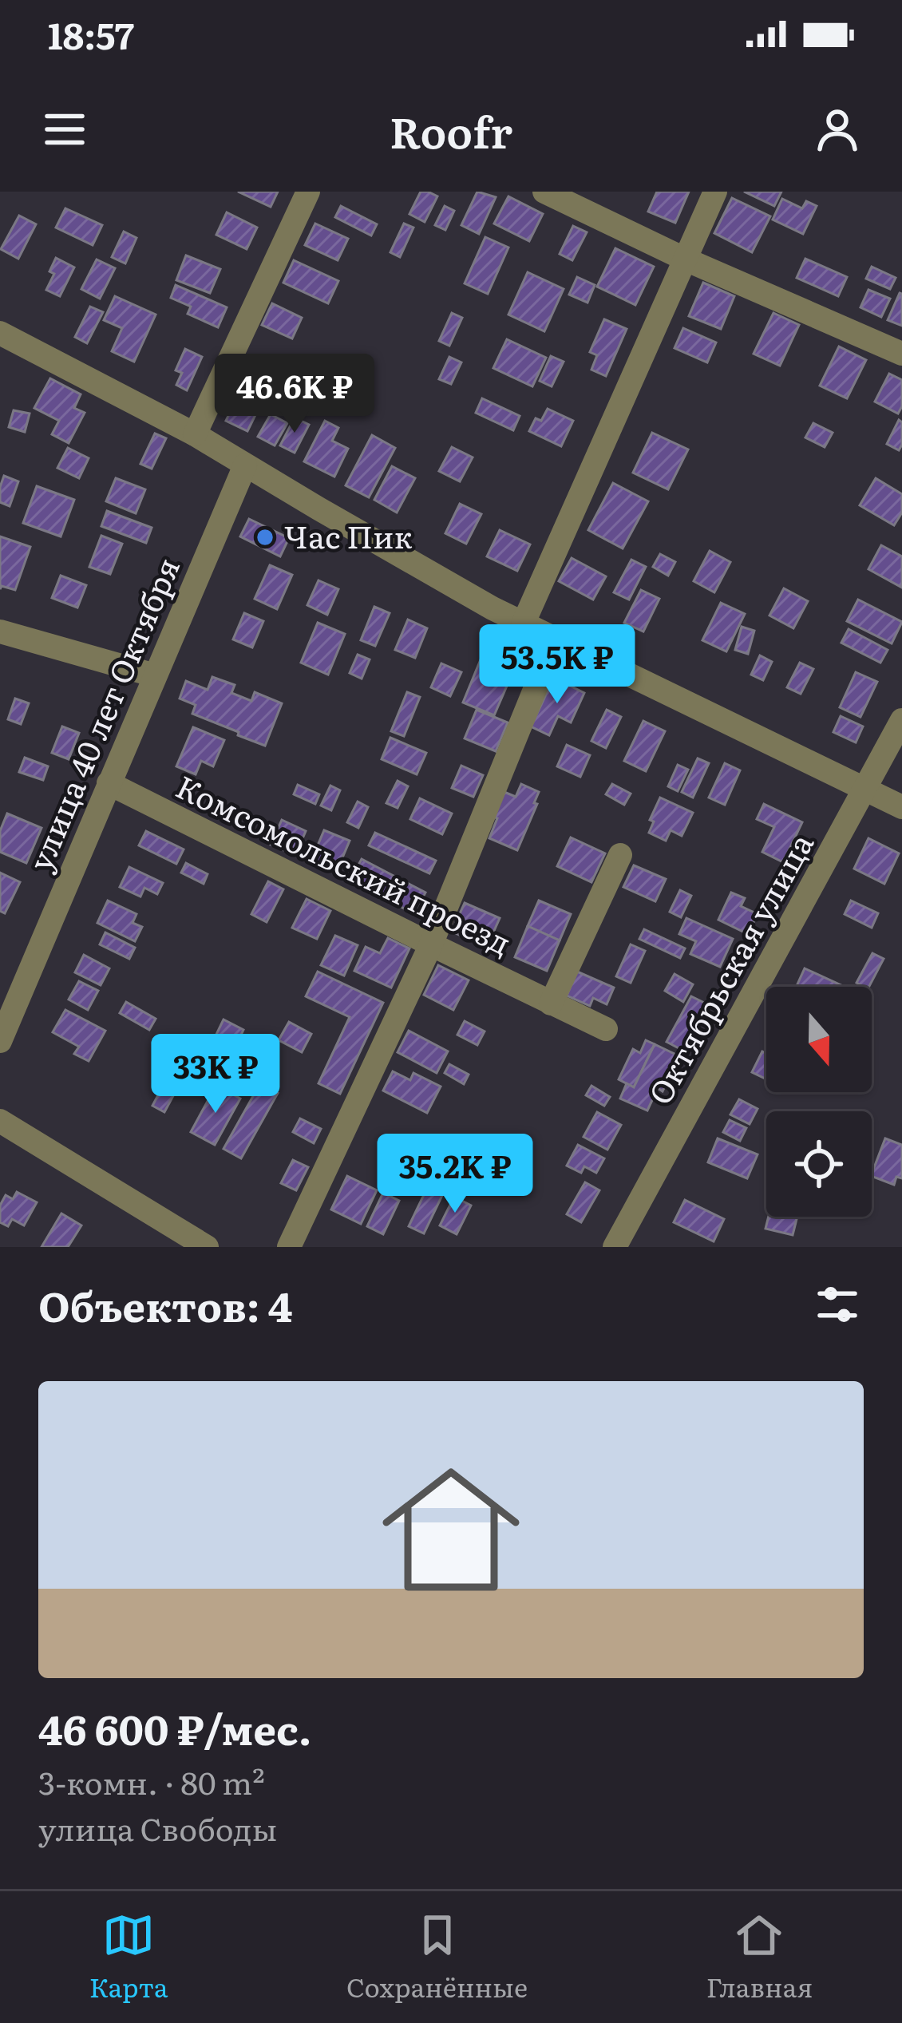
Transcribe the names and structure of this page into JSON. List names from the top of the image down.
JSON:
{
  "streets": {
    "street": ["улица 40 лет Октября", "Комсомольский проезд", "Октябрьская улица"]
  },
  "crossings": [
    ["улица 40 лет Октября", "Комсомольский проезд"]
  ],
  "places": ["Час Пик"],
  "north": "bottom",
  "page": {
    "status": "18:57",
    "header": "Roofr",
    "price": [
      "46.6K ₽",
      "53.5K ₽",
      "33K ₽",
      "35.2K ₽"
    ],
    "heading": "Объектов: 4",
    "list": [
      {
        "name": "46 600 ₽/мес.",
        "note": "3-комн. · 80 m² · улица Свободы"
      }
    ],
    "tabs": ["Карта", "Сохранённые", "Главная"]
  }
}
